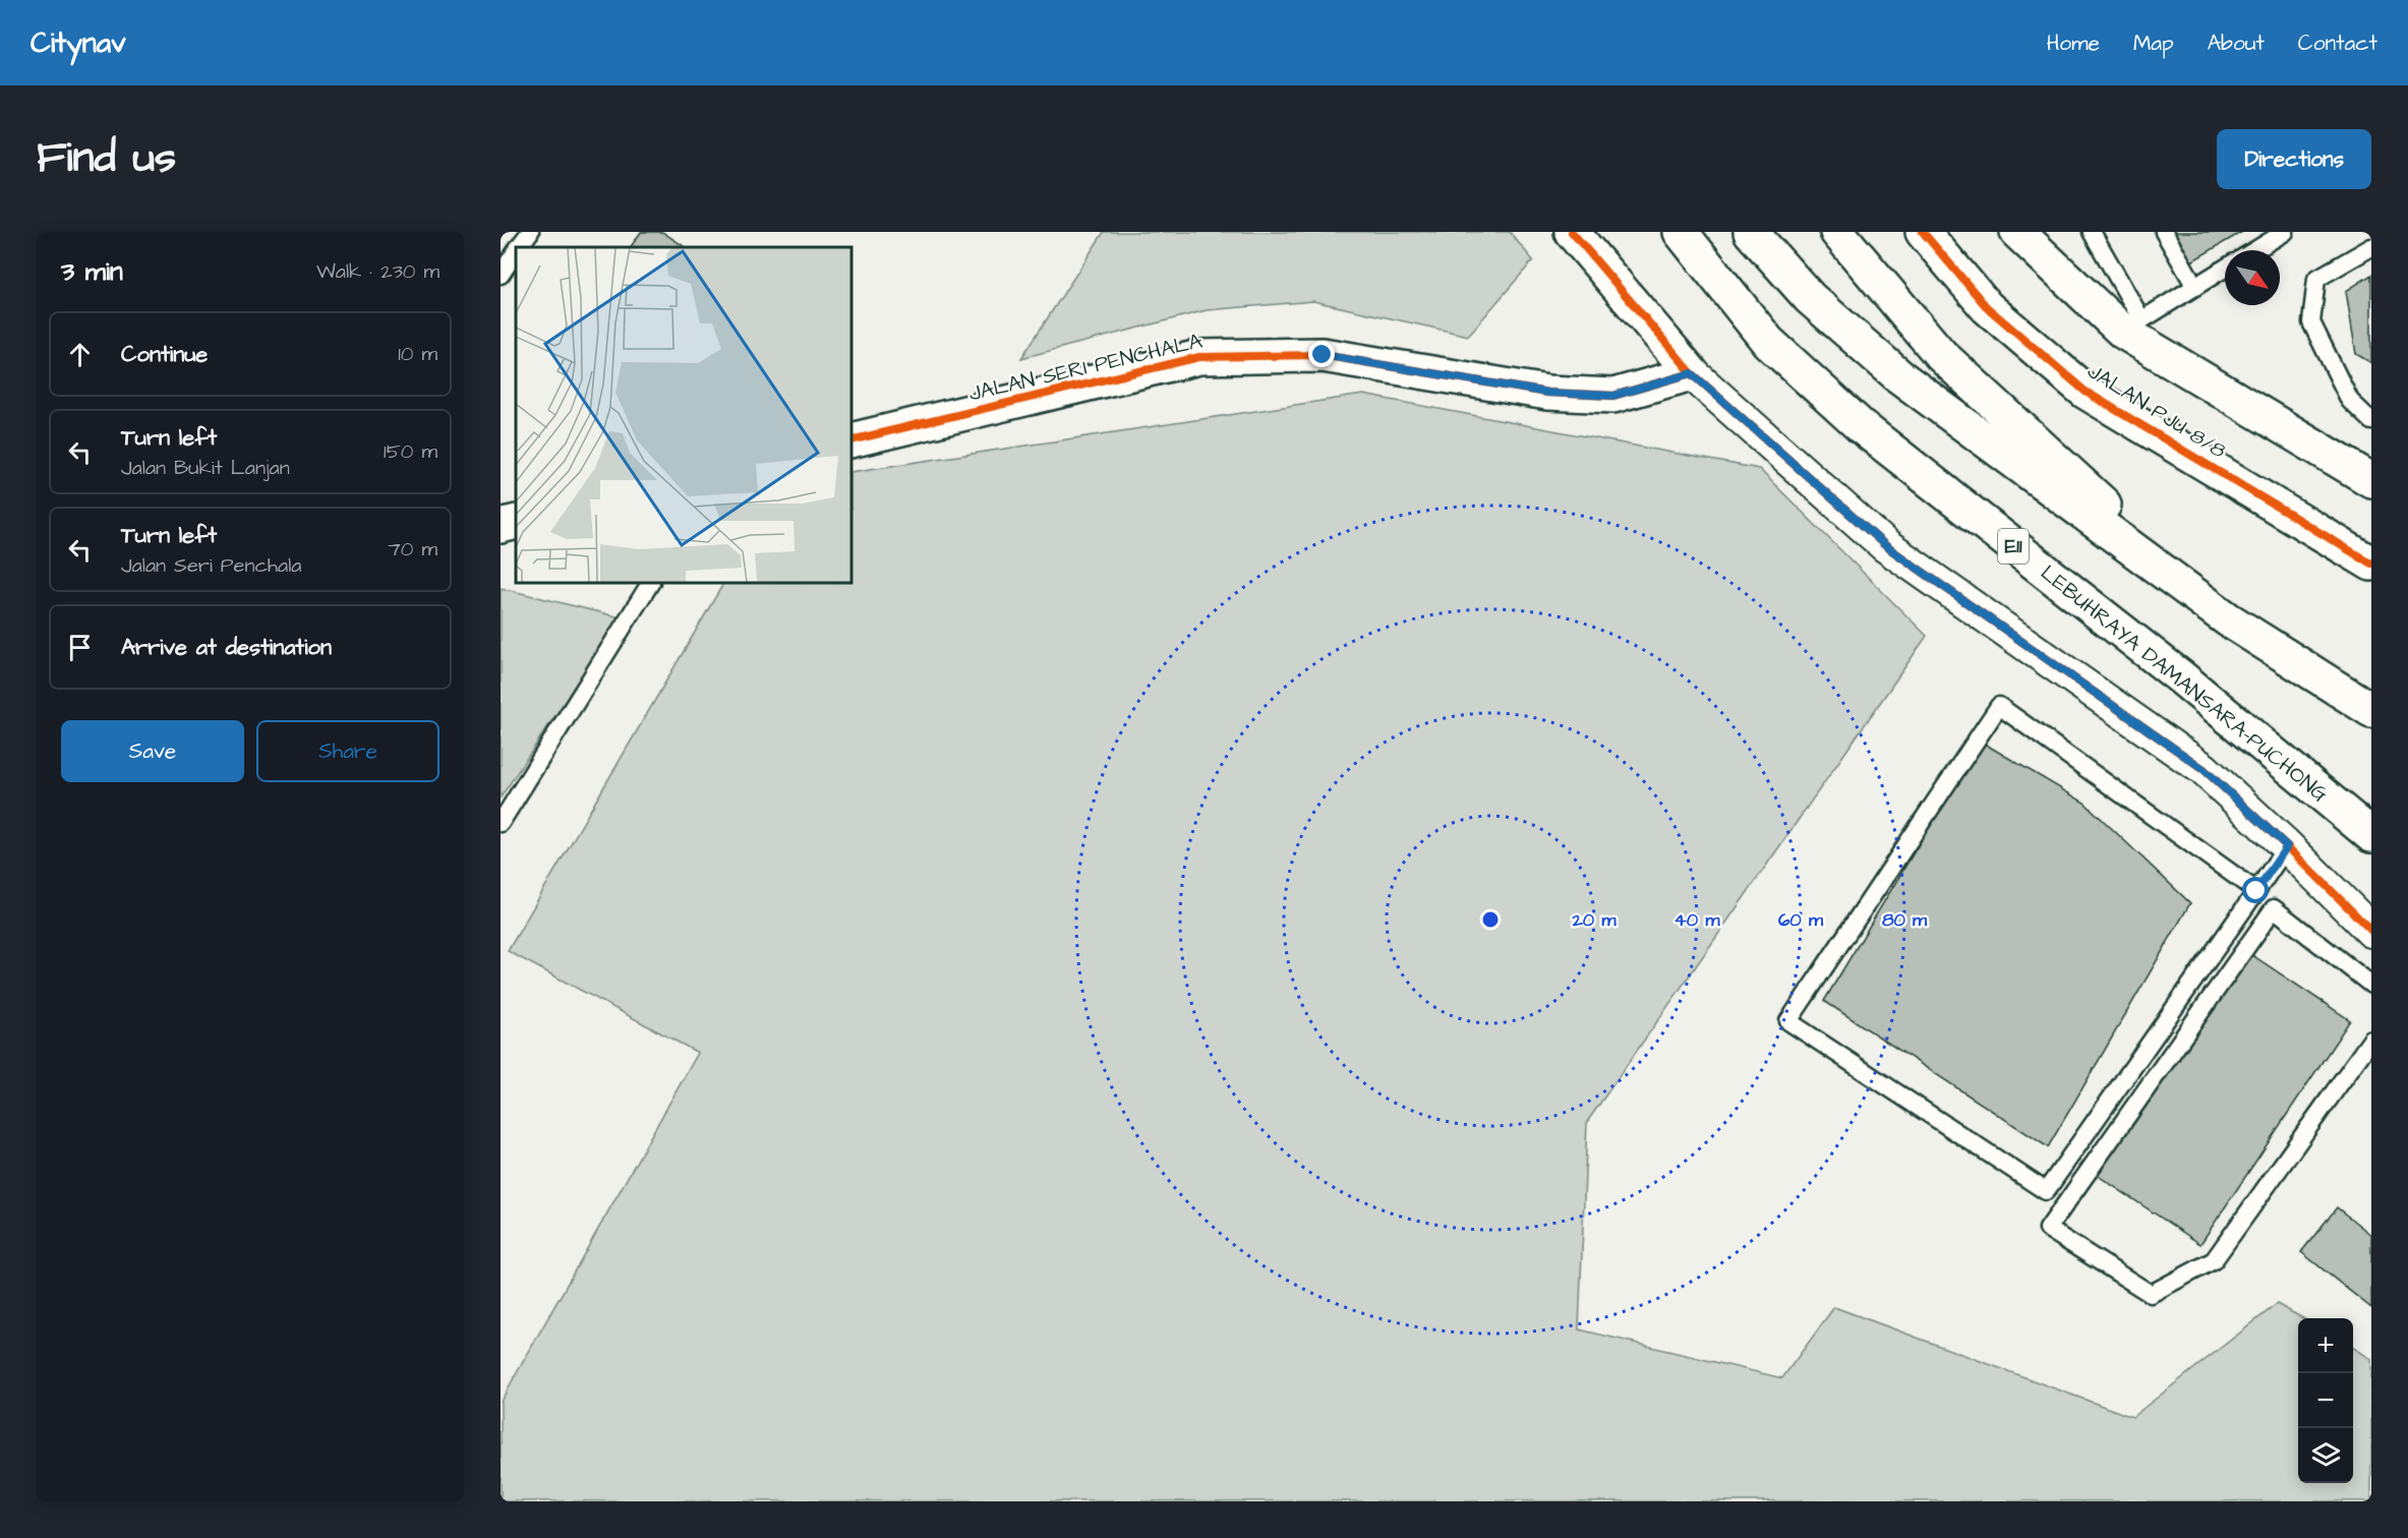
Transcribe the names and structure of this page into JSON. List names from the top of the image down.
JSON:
{
  "streets": {
    "main road": [
      "JALAN SERI PENCHALA",
      "JALAN PJU 8/8",
      "E11",
      "LEBUHRAYA DAMANSARA–PUCHONG"
    ]
  },
  "north": "bottom right",
  "page": {
    "header": "Citynav",
    "nav": [
      "Home",
      "Map",
      "About",
      "Contact"
    ],
    "title": "Find us",
    "buttons": [
      "Directions",
      ["Save", "Share"]
    ],
    "heading": ["3 min", "Walk · 230 m"],
    "list": [
      ["Continue", "10 m"],
      ["Turn left", "Jalan Bukit Lanjan", "150 m"],
      ["Turn left", "Jalan Seri Penchala", "70 m"],
      "Arrive at destination"
    ],
    "map_buttons": ["+", "−"]
  },
  "rings": [
    "20 m",
    "40 m",
    "60 m",
    "80 m"
  ]
}
